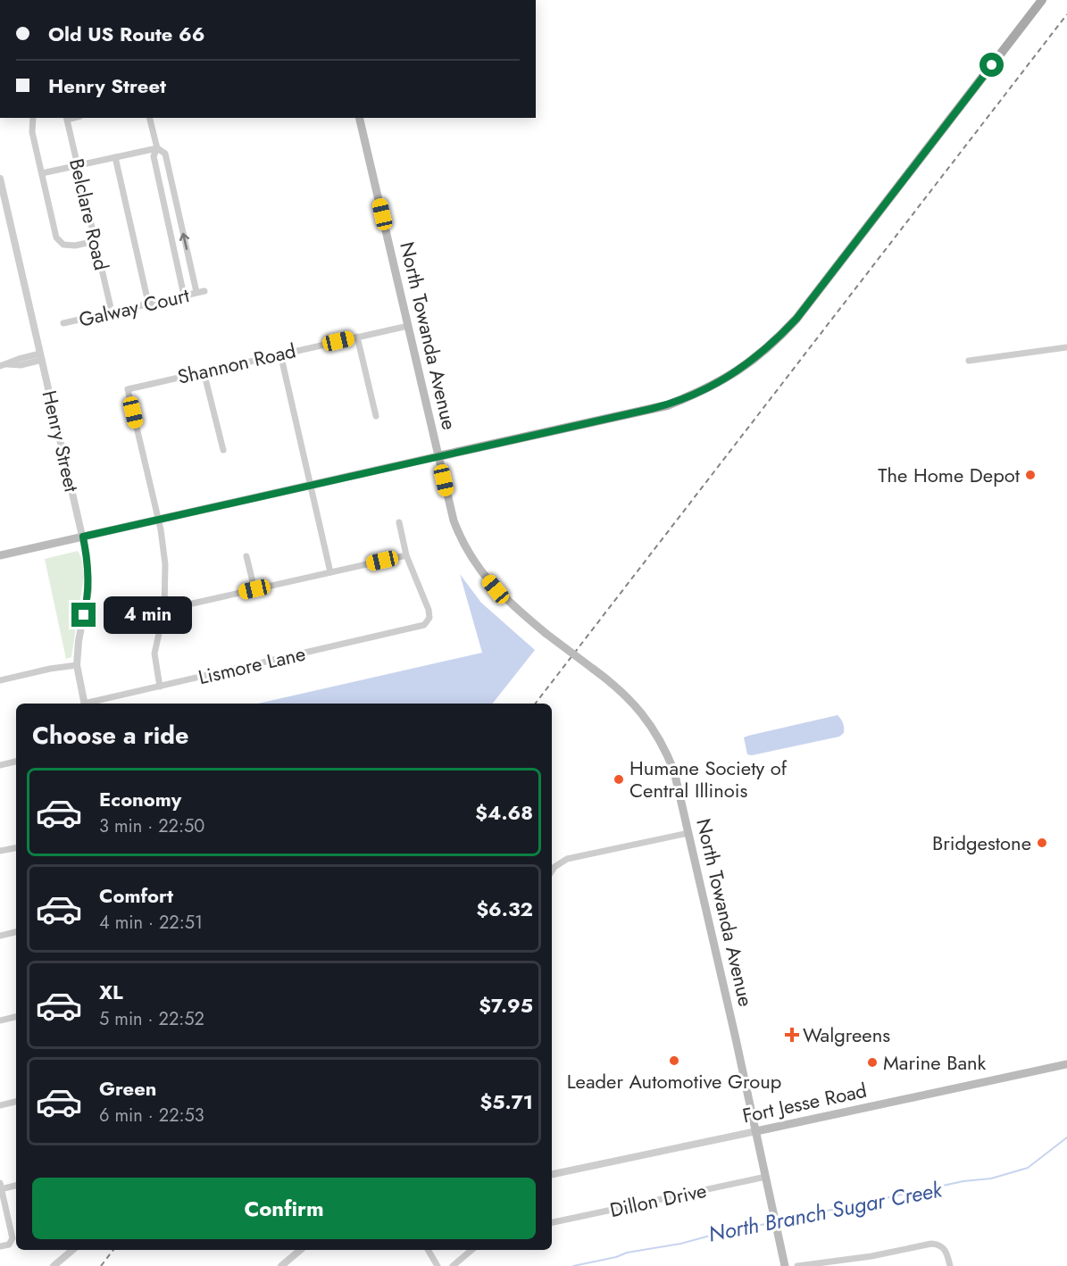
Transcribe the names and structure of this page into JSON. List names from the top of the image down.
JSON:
{
  "streets": {
    "main road": ["North Towanda Avenue", "Fort Jesse Road"],
    "street": [
      "Belclare Road",
      "Galway Court",
      "Shannon Road",
      "Henry Street",
      "Lismore Lane",
      "Dillon Drive"
    ]
  },
  "crossings": [
    ["Belclare Road", "Galway Court"],
    ["North Towanda Avenue", "Shannon Road"],
    ["North Towanda Avenue", "Fort Jesse Road"],
    ["North Towanda Avenue", "Dillon Drive"]
  ],
  "water": ["North Branch Sugar Creek"],
  "places": {
    "other": [
      "The Home Depot",
      "Humane Society of Central Illinois",
      "Bridgestone",
      "Leader Automotive Group",
      "Marine Bank"
    ],
    "health": ["Walgreens"]
  },
  "page": {
    "banner": ["Old US Route 66", "Henry Street"],
    "bubble": "4 min",
    "heading": "Choose a ride",
    "list": [
      {
        "name": "Economy",
        "note": "3 min · 22:50",
        "value": "$4.68"
      },
      {
        "name": "Comfort",
        "note": "4 min · 22:51",
        "value": "$6.32"
      },
      {
        "name": "XL",
        "note": "5 min · 22:52",
        "value": "$7.95"
      },
      {
        "name": "Green",
        "note": "6 min · 22:53",
        "value": "$5.71"
      }
    ],
    "buttons": "Confirm"
  }
}
